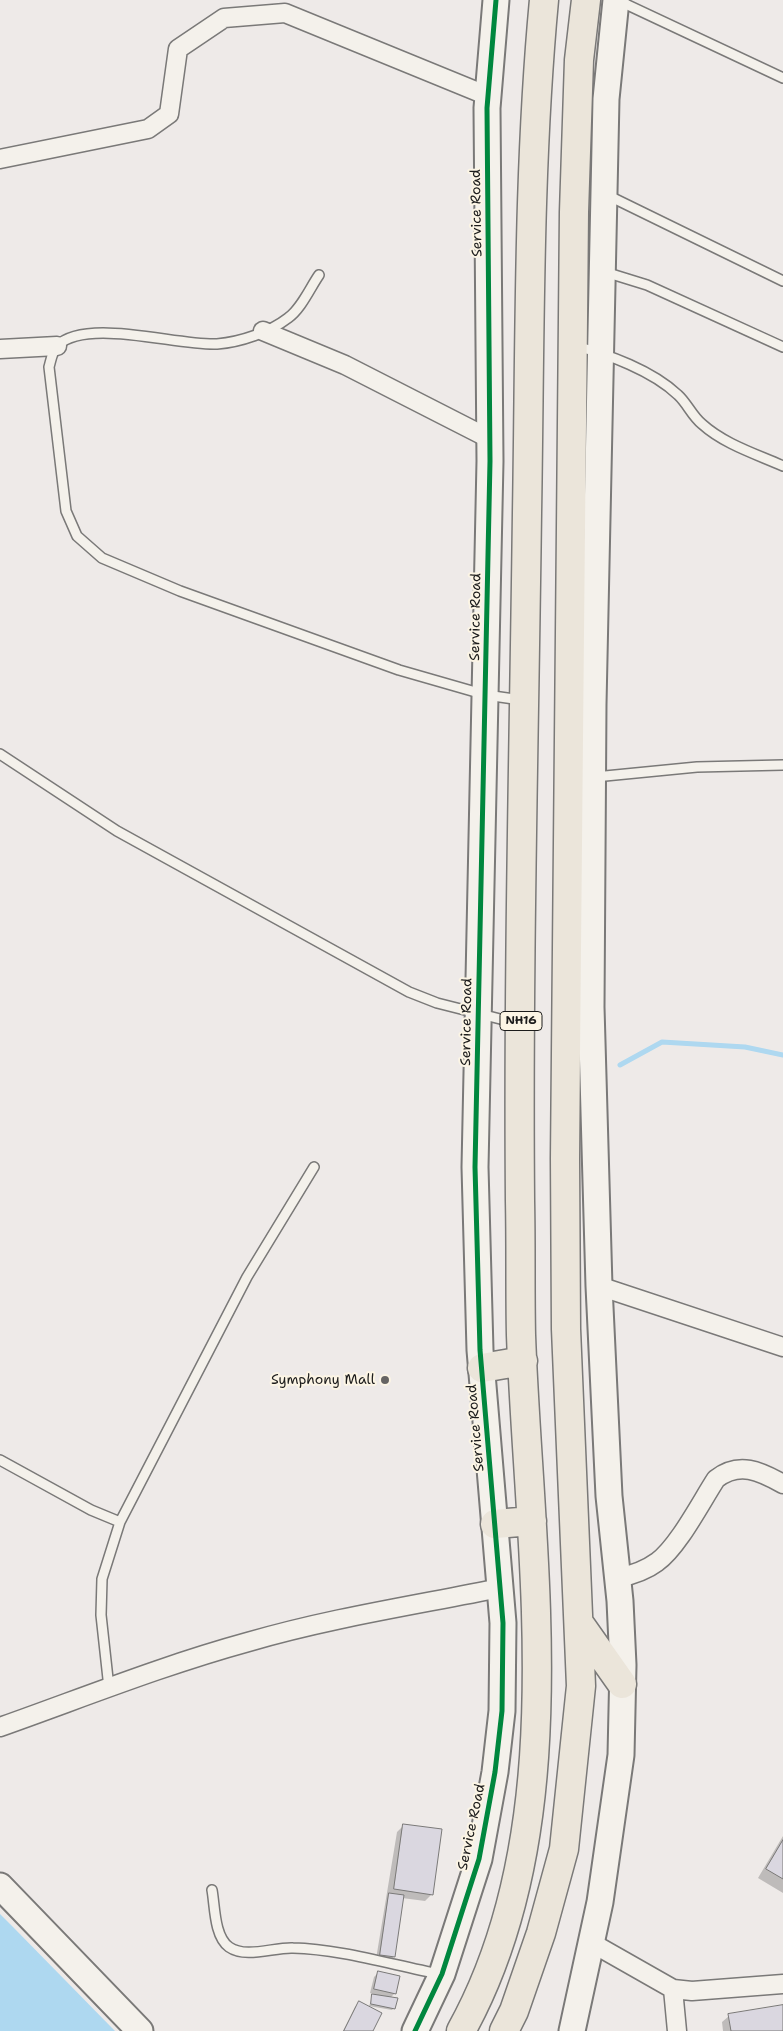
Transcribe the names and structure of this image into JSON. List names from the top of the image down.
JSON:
{
  "streets": {
    "highway": ["NH16"],
    "street": ["Service Road"]
  },
  "places": ["Symphony Mall"]
}
